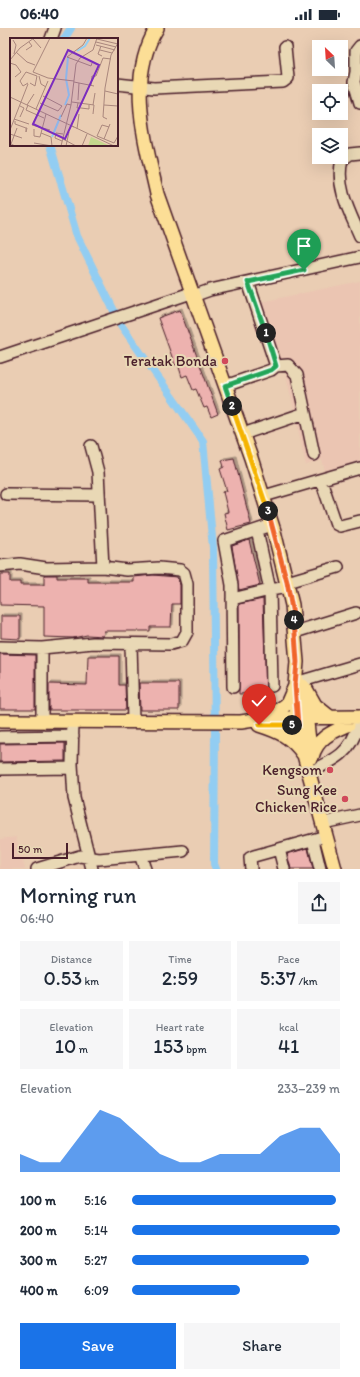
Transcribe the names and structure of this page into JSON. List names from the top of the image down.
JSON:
{
  "places": ["Teratak Bonda", "Kengsom", "Sung Kee Chicken Rice"],
  "scale_bar": "50 m",
  "north": "top left",
  "page": {
    "status": "06:40",
    "pins": [
      "1",
      "2",
      "3",
      "4",
      "5"
    ],
    "scale": "50 m",
    "heading": ["Morning run", "06:40"],
    "stats": [
      ["Distance", "0.53 km"],
      ["Time", "2:59"],
      ["Pace", "5:37 /km"],
      ["Elevation", "10 m"],
      ["Heart rate", "153 bpm"],
      ["kcal", "41"]
    ],
    "chart": ["Elevation", "233–239 m"],
    "list": [
      {
        "name": "100 m",
        "note": "5:16"
      },
      {
        "name": "200 m",
        "note": "5:14"
      },
      {
        "name": "300 m",
        "note": "5:27"
      },
      {
        "name": "400 m",
        "note": "6:09"
      }
    ],
    "buttons": ["Save", "Share"]
  }
}
